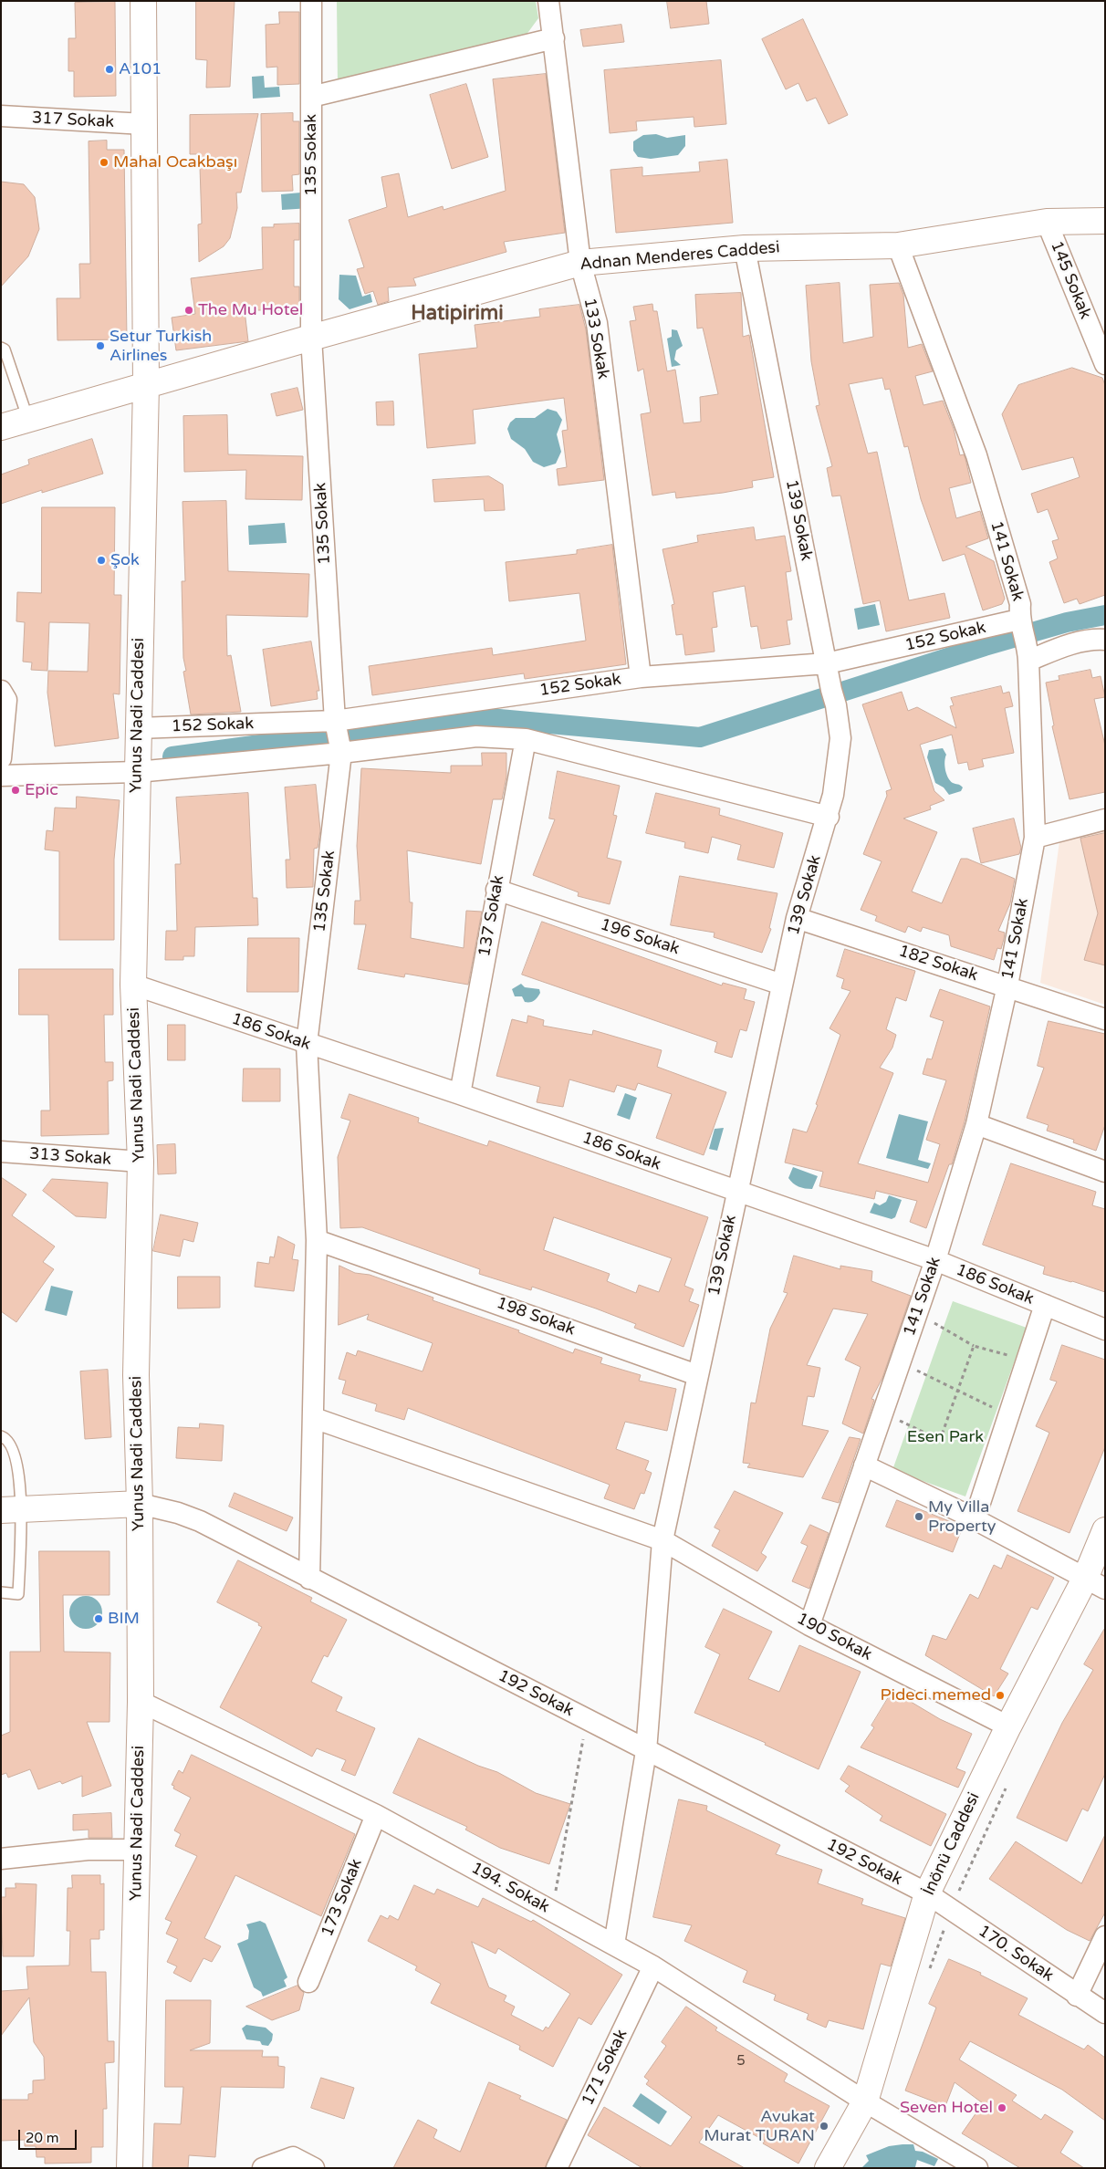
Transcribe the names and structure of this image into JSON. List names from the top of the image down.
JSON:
{
  "streets": {
    "street": [
      "317 Sokak",
      "135 Sokak",
      "Adnan Menderes Caddesi",
      "145 Sokak",
      "133 Sokak",
      "139 Sokak",
      "141 Sokak",
      "152 Sokak",
      "Yunus Nadi Caddesi",
      "137 Sokak",
      "196 Sokak",
      "182 Sokak",
      "186 Sokak",
      "313 Sokak",
      "198 Sokak",
      "190 Sokak",
      "192 Sokak",
      "İnönü Caddesi",
      "194. Sokak",
      "173 Sokak",
      "170. Sokak",
      "171 Sokak"
    ]
  },
  "crossings": [
    ["317 Sokak", "Yunus Nadi Caddesi"],
    ["135 Sokak", "Adnan Menderes Caddesi"],
    ["135 Sokak", "152 Sokak"],
    ["135 Sokak", "186 Sokak"],
    ["135 Sokak", "198 Sokak"],
    ["135 Sokak", "190 Sokak"],
    ["135 Sokak", "192 Sokak"],
    ["Adnan Menderes Caddesi", "145 Sokak"],
    ["Adnan Menderes Caddesi", "133 Sokak"],
    ["Adnan Menderes Caddesi", "139 Sokak"],
    ["Adnan Menderes Caddesi", "141 Sokak"],
    ["Adnan Menderes Caddesi", "Yunus Nadi Caddesi"],
    ["133 Sokak", "152 Sokak"],
    ["139 Sokak", "152 Sokak"],
    ["139 Sokak", "196 Sokak"],
    ["139 Sokak", "182 Sokak"],
    ["139 Sokak", "186 Sokak"],
    ["139 Sokak", "198 Sokak"],
    ["139 Sokak", "190 Sokak"],
    ["139 Sokak", "192 Sokak"],
    ["139 Sokak", "194. Sokak"],
    ["141 Sokak", "152 Sokak"],
    ["141 Sokak", "182 Sokak"],
    ["141 Sokak", "186 Sokak"],
    ["141 Sokak", "190 Sokak"],
    ["152 Sokak", "Yunus Nadi Caddesi"],
    ["152 Sokak", "137 Sokak"],
    ["Yunus Nadi Caddesi", "186 Sokak"],
    ["Yunus Nadi Caddesi", "313 Sokak"],
    ["Yunus Nadi Caddesi", "192 Sokak"],
    ["Yunus Nadi Caddesi", "194. Sokak"],
    ["137 Sokak", "196 Sokak"],
    ["137 Sokak", "186 Sokak"],
    ["190 Sokak", "İnönü Caddesi"],
    ["192 Sokak", "İnönü Caddesi"],
    ["192 Sokak", "170. Sokak"],
    ["İnönü Caddesi", "194. Sokak"],
    ["İnönü Caddesi", "170. Sokak"],
    ["194. Sokak", "173 Sokak"],
    ["194. Sokak", "171 Sokak"]
  ],
  "districts": ["Hatipirimi"],
  "parks": ["Esen Park"],
  "places": [
    "A101",
    "Mahal Ocakbaşı",
    "The Mu Hotel",
    "Setur Turkish Airlines",
    "Şok",
    "Epic",
    "My Villa Property",
    "BIM",
    "Pideci memed",
    "Seven Hotel",
    "Avukat Murat TURAN"
  ],
  "house_numbers": ["5"],
  "scale_bar": "20 m"
}
